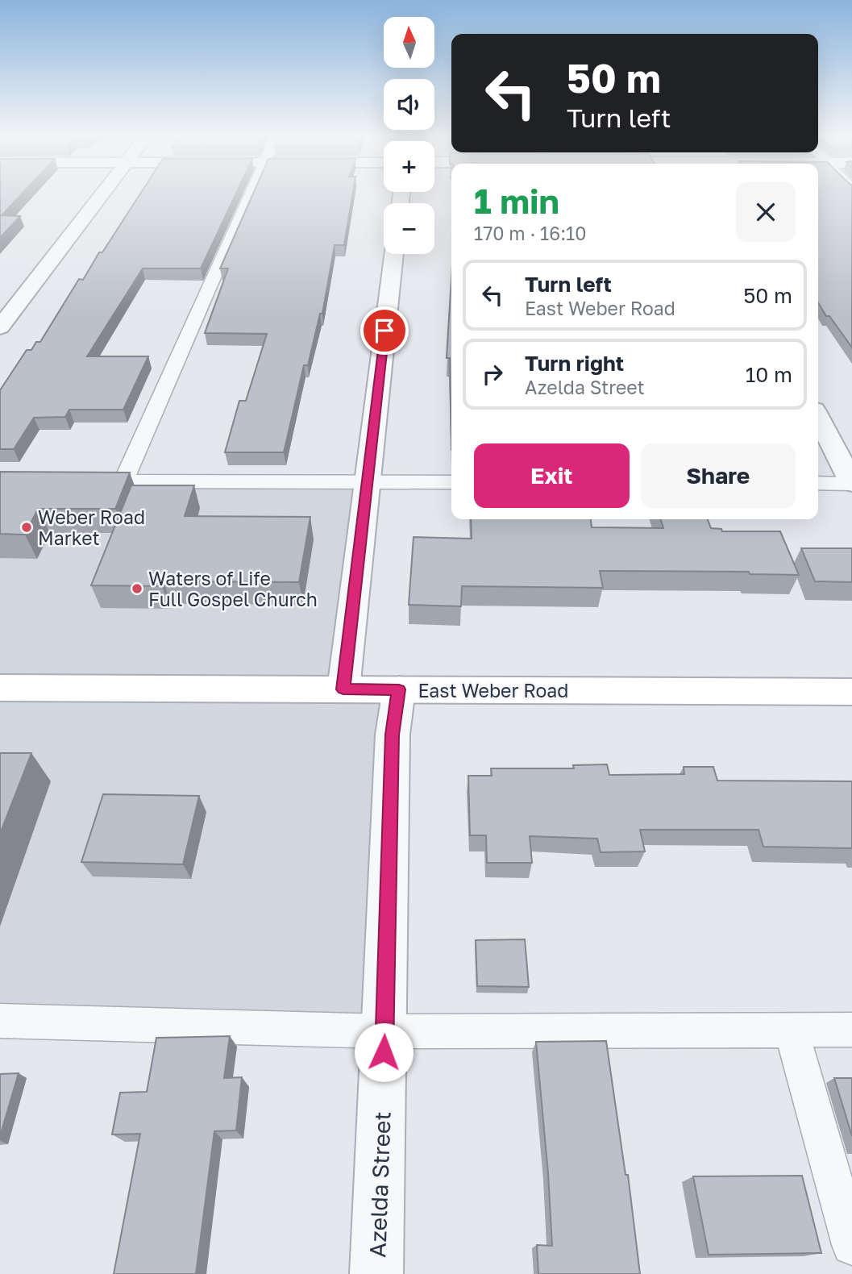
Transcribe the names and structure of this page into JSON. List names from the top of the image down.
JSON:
{
  "streets": {
    "street": ["East Weber Road", "Azelda Street"]
  },
  "crossings": [
    ["East Weber Road", "Azelda Street"]
  ],
  "places": ["Weber Road Market", "Waters of Life Full Gospel Church"],
  "north": "top",
  "page": {
    "map_buttons": ["+", "−"],
    "turn": ["50 m", "Turn left"],
    "heading": ["1 min", "170 m · 16:10"],
    "list": [
      {
        "name": "Turn left",
        "note": "East Weber Road",
        "value": "50 m"
      },
      {
        "name": "Turn right",
        "note": "Azelda Street",
        "value": "10 m"
      }
    ],
    "buttons": ["Exit", "Share"]
  }
}
